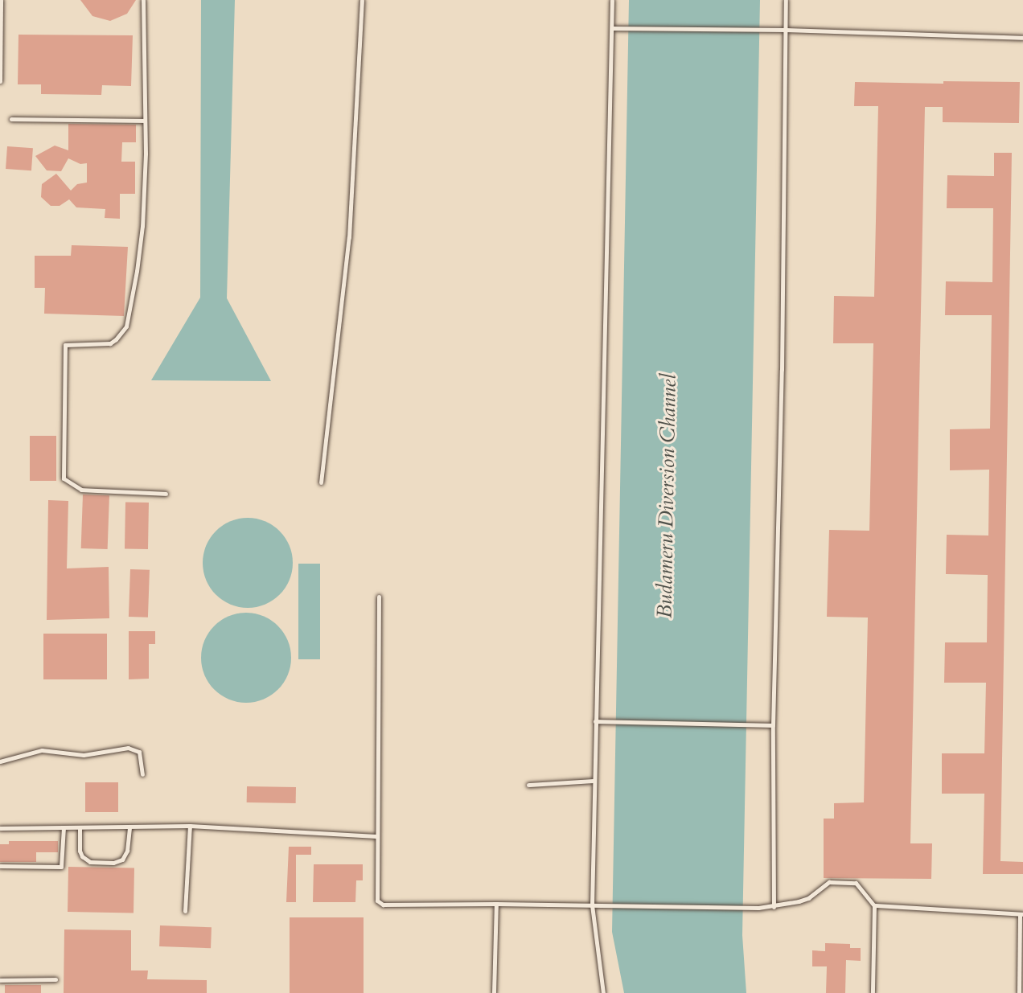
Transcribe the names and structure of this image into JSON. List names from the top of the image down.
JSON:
{
  "water": ["Budameru Diversion Channel"]
}
